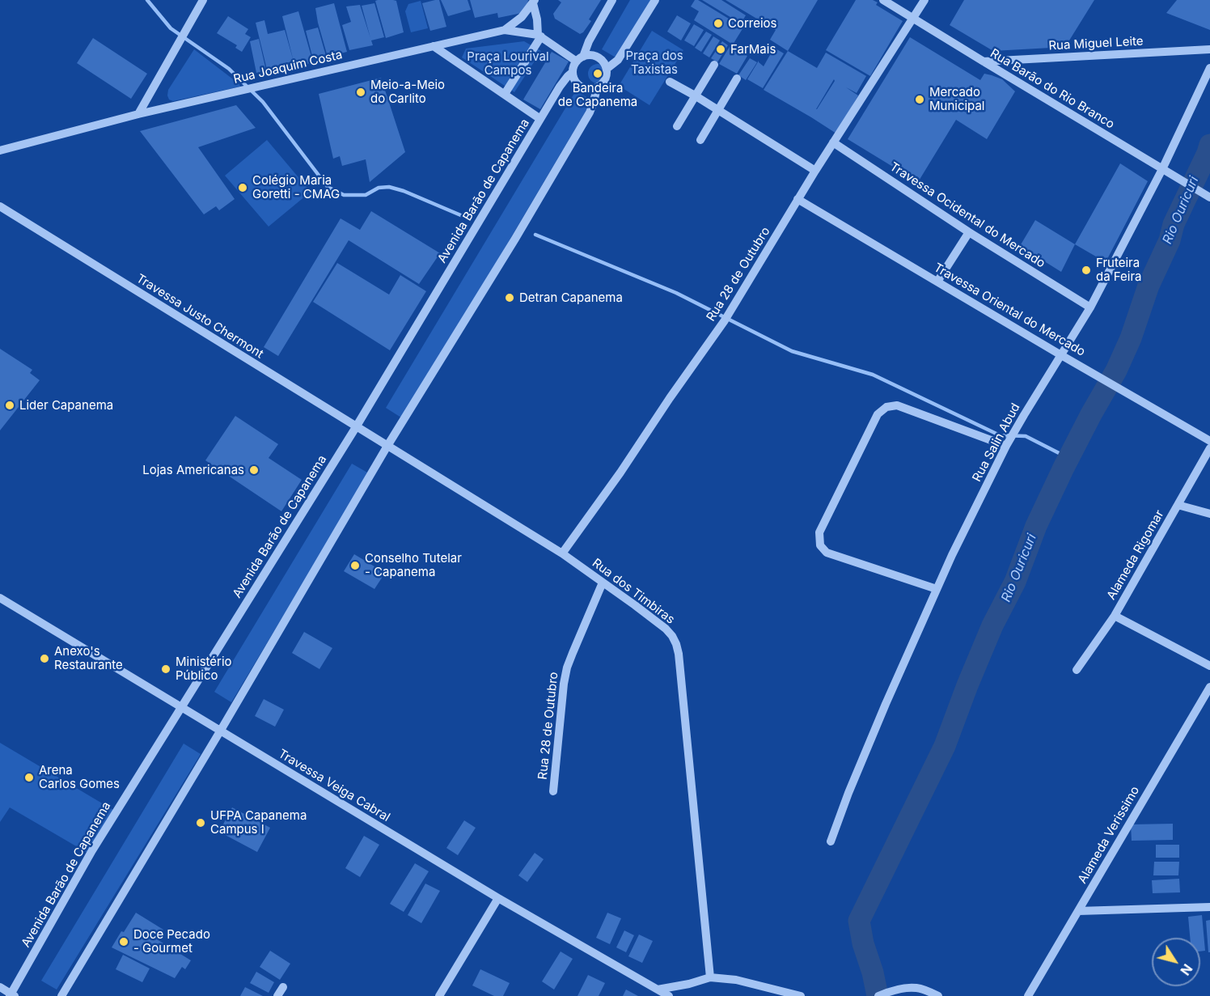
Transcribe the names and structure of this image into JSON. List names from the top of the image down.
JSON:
{
  "streets": {
    "street": [
      "Rua Miguel Leite",
      "Rua Joaquim Costa",
      "Rua Barão do Rio Branco",
      "Avenida Barão de Capanema",
      "Travessa Ocidental do Mercado",
      "Rua 28 de Outubro",
      "Travessa Oriental do Mercado",
      "Travessa Justo Chermont",
      "Rua Salin Abud",
      "Alameda Rigomar",
      "Rua dos Timbiras",
      "Travessa Veiga Cabral",
      "Alameda Verissimo"
    ]
  },
  "crossings": [
    ["Rua Miguel Leite", "Rua Barão do Rio Branco"],
    ["Rua Joaquim Costa", "Avenida Barão de Capanema"],
    ["Rua Barão do Rio Branco", "Rua 28 de Outubro"],
    ["Rua Barão do Rio Branco", "Rua Salin Abud"],
    ["Avenida Barão de Capanema", "Travessa Justo Chermont"],
    ["Avenida Barão de Capanema", "Travessa Veiga Cabral"],
    ["Travessa Ocidental do Mercado", "Rua 28 de Outubro"],
    ["Travessa Ocidental do Mercado", "Rua Salin Abud"],
    ["Rua 28 de Outubro", "Travessa Oriental do Mercado"],
    ["Rua 28 de Outubro", "Rua dos Timbiras"],
    ["Travessa Oriental do Mercado", "Rua Salin Abud"],
    ["Travessa Justo Chermont", "Rua dos Timbiras"]
  ],
  "water": ["Rio Ouricuri"],
  "parks": ["Praça dos Taxistas", "Praça Lourival Campos"],
  "places": [
    "Correios",
    "FarMais",
    "Bandeira de Capanema",
    "Meio-a-Meio do Carlito",
    "Mercado Municipal",
    "Colégio Maria Goretti - CMAG",
    "Fruteira da Feira",
    "Detran Capanema",
    "Lider Capanema",
    "Lojas Americanas",
    "Conselho Tutelar - Capanema",
    "Anexo's Restaurante",
    "Ministério Público",
    "Arena Carlos Gomes",
    "UFPA Capanema Campus I",
    "Doce Pecado - Gourmet"
  ],
  "north": "bottom right"
}
